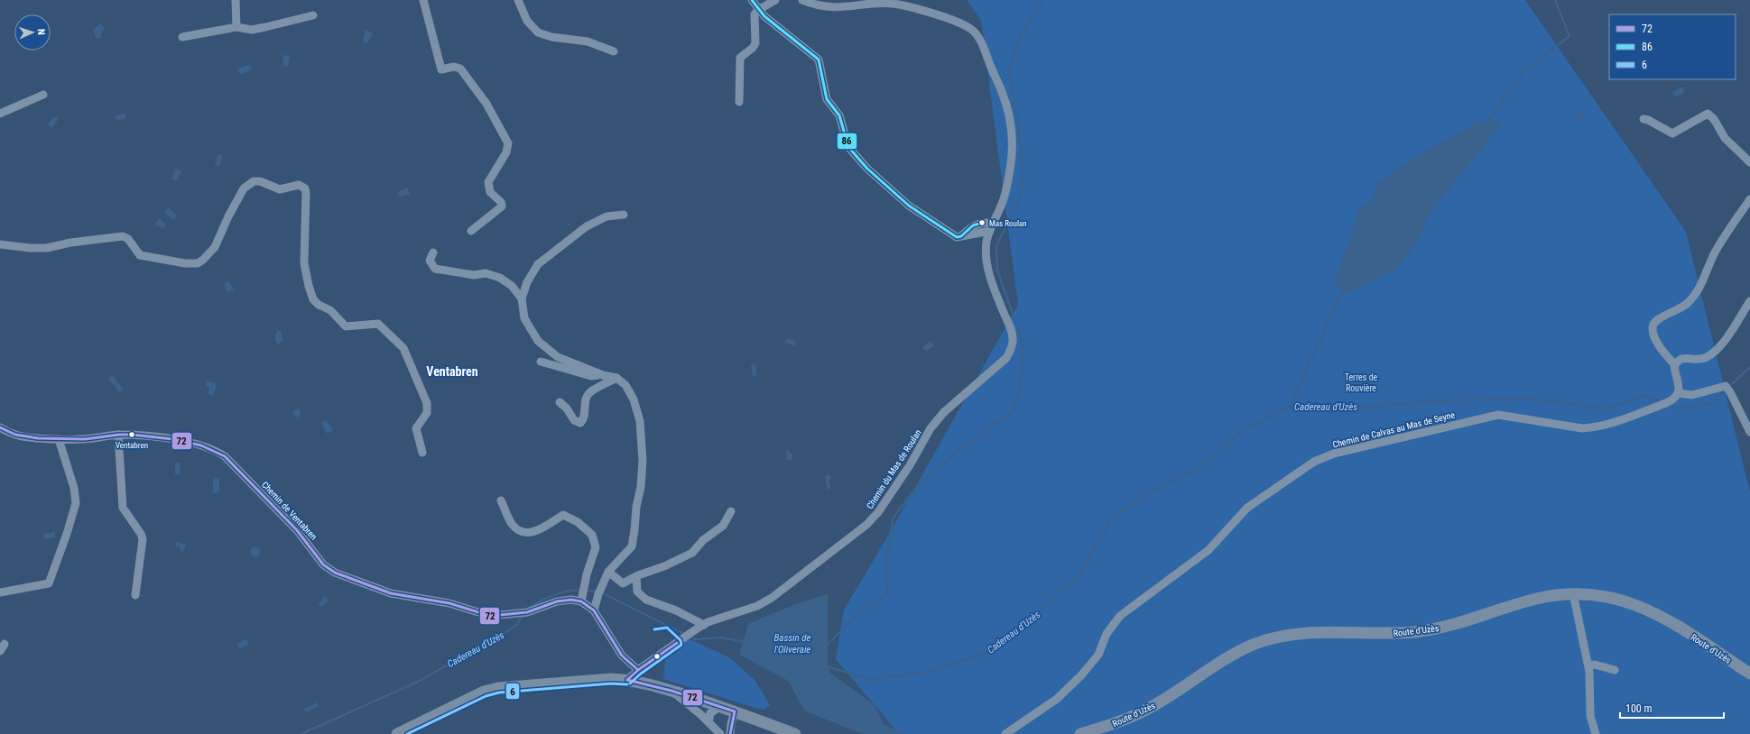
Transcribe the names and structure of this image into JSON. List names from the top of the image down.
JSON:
{
  "streets": {
    "main road": ["Route d'Uzès"],
    "street": ["Chemin de Calvas au Mas de Seyne", "Chemin du Mas de Roulan", "Chemin de Ventabren"]
  },
  "crossings": [
    ["Chemin du Mas de Roulan", "Chemin de Ventabren"]
  ],
  "districts": ["Ventabren"],
  "water": ["Cadereau d'Uzès", "Bassin de l'Oliveraie"],
  "parks": ["Terres de Rouvière"],
  "places": ["Mas Roulan", "Ventabren"],
  "lines": ["transit line 86", "transit line 72", "transit line 6"],
  "legend": ["72", "86", "6"],
  "scale_bar": "100 m",
  "north": "right"
}
